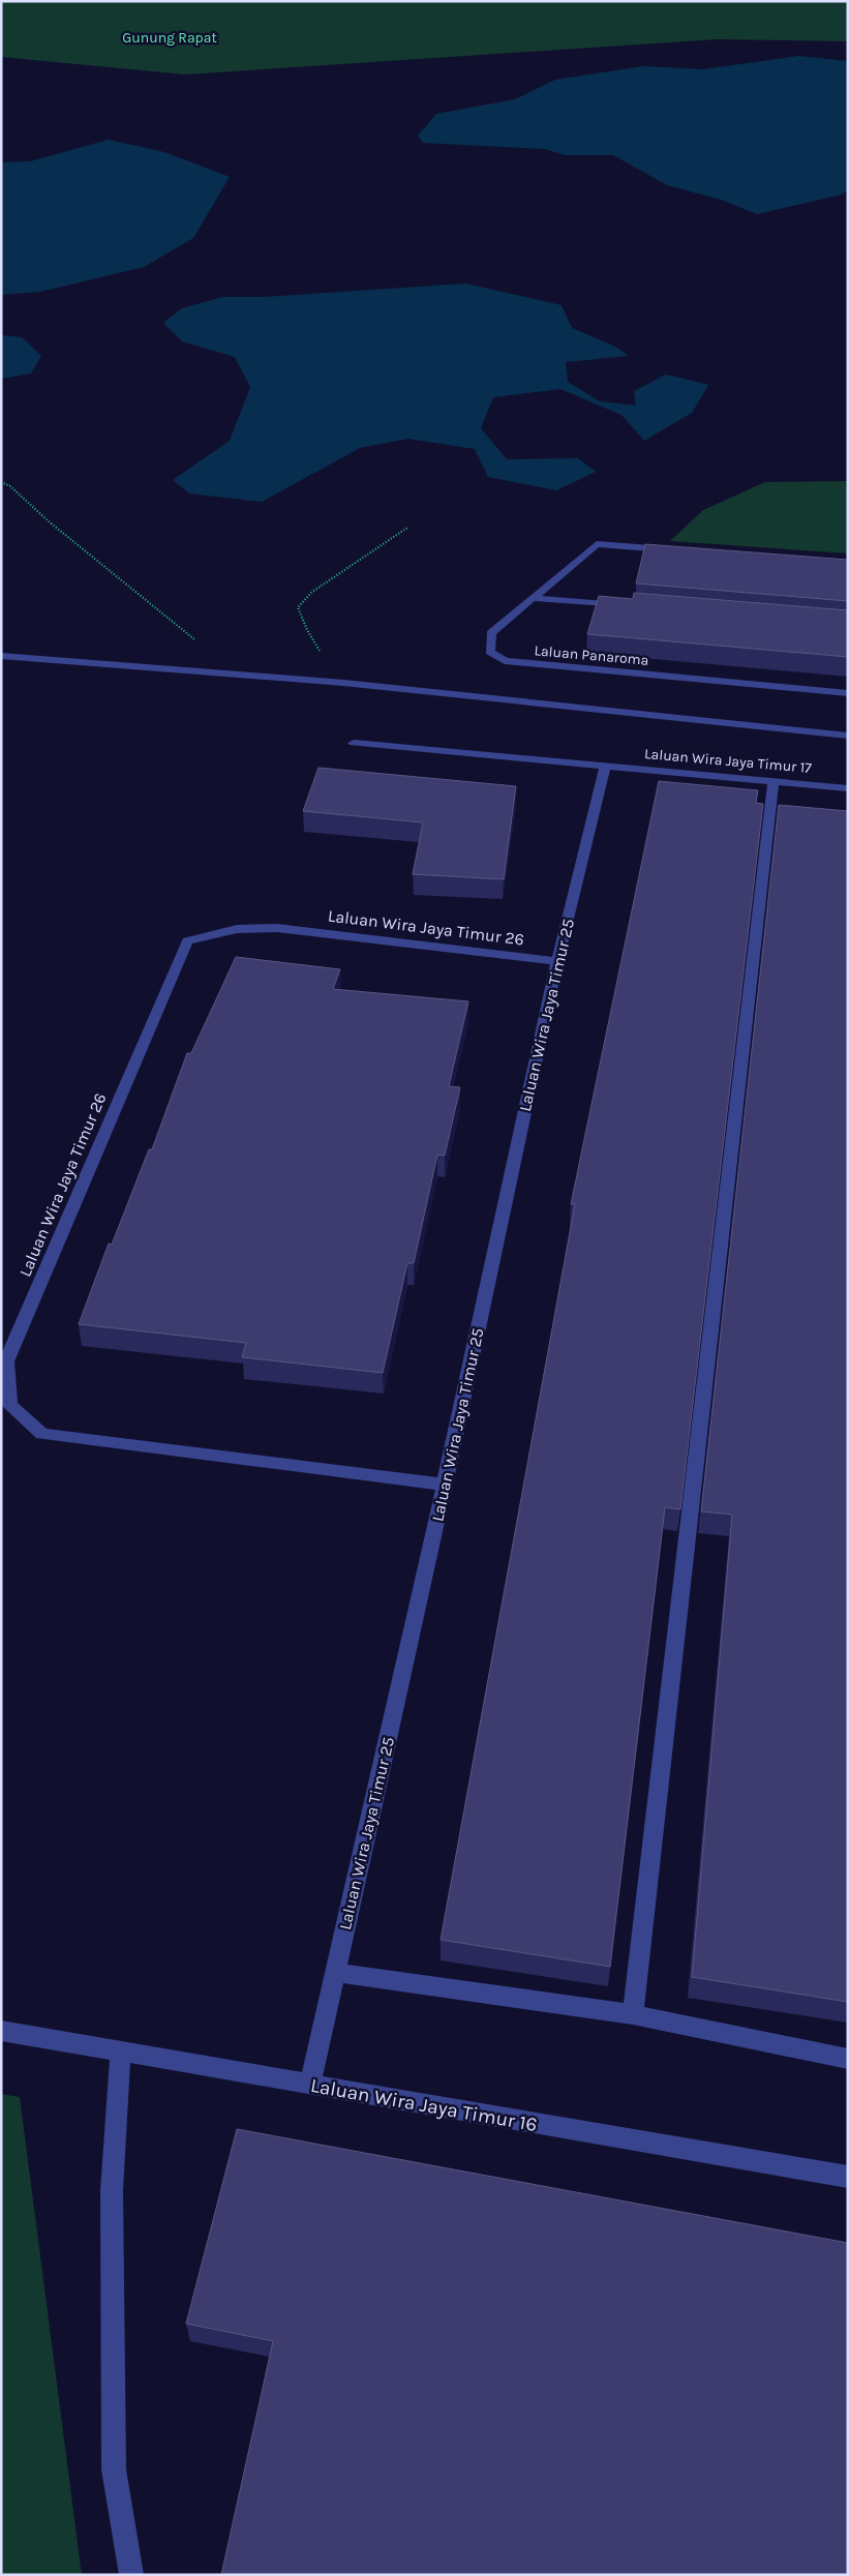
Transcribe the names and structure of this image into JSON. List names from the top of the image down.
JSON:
{
  "streets": {
    "street": [
      "Laluan Panaroma",
      "Laluan Wira Jaya Timur 17",
      "Laluan Wira Jaya Timur 26",
      "Laluan Wira Jaya Timur 25",
      "Laluan Wira Jaya Timur 16"
    ]
  },
  "crossings": [
    ["Laluan Wira Jaya Timur 17", "Laluan Wira Jaya Timur 25"],
    ["Laluan Wira Jaya Timur 26", "Laluan Wira Jaya Timur 25"],
    ["Laluan Wira Jaya Timur 25", "Laluan Wira Jaya Timur 16"]
  ],
  "parks": ["Gunung Rapat"]
}
